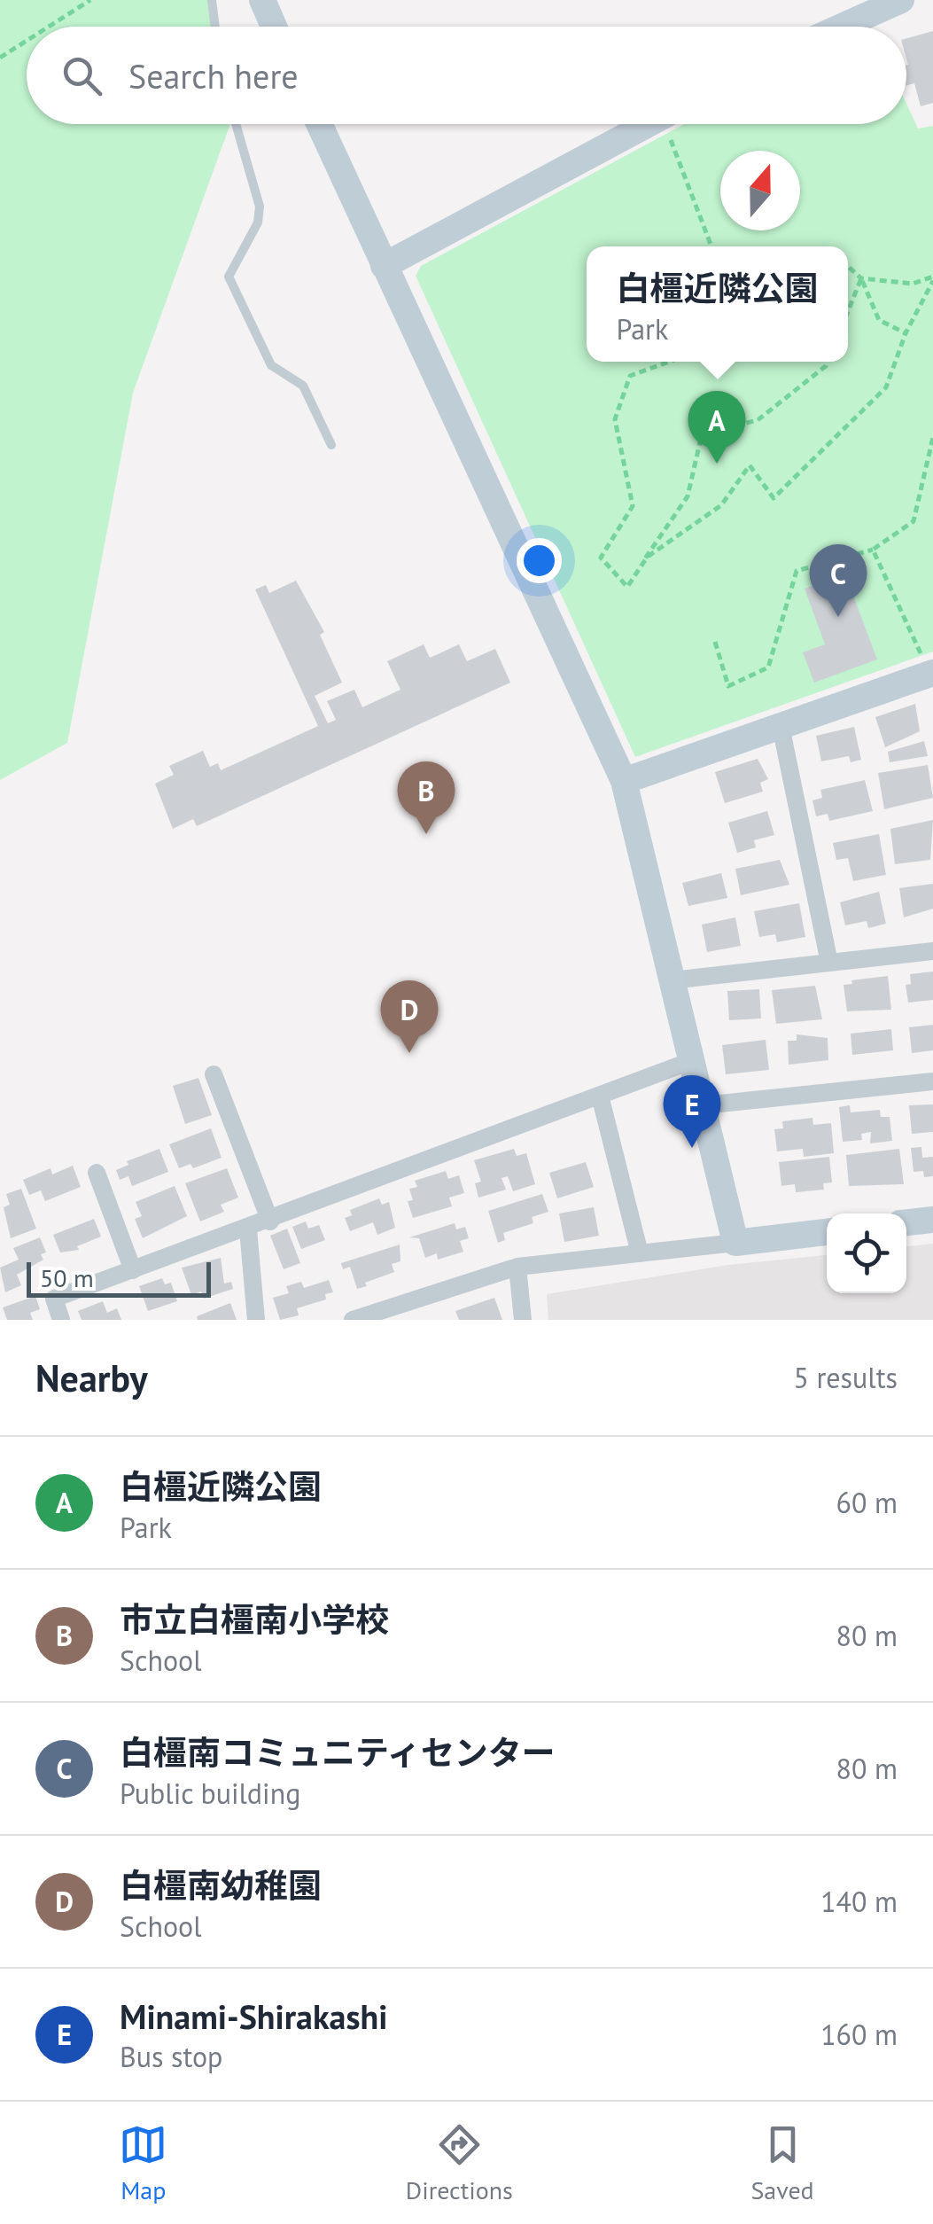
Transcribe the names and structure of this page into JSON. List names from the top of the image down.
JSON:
{
  "scale_bar": "50 m",
  "north": "top",
  "page": {
    "search": "Search here",
    "popup": ["白橿近隣公園", "Park"],
    "pins": [
      "A",
      "C",
      "B",
      "D",
      "E"
    ],
    "scale": "50 m",
    "heading": ["Nearby", "5 results"],
    "list": [
      {
        "mark": "A",
        "name": "白橿近隣公園",
        "note": "Park",
        "value": "60 m"
      },
      {
        "mark": "B",
        "name": "市立白橿南小学校",
        "note": "School",
        "value": "80 m"
      },
      {
        "mark": "C",
        "name": "白橿南コミュニティセンター",
        "note": "Public building",
        "value": "80 m"
      },
      {
        "mark": "D",
        "name": "白橿南幼稚園",
        "note": "School",
        "value": "140 m"
      },
      {
        "mark": "E",
        "name": "Minami-Shirakashi",
        "note": "Bus stop",
        "value": "160 m"
      }
    ],
    "nav": ["Map", "Directions", "Saved"]
  }
}
